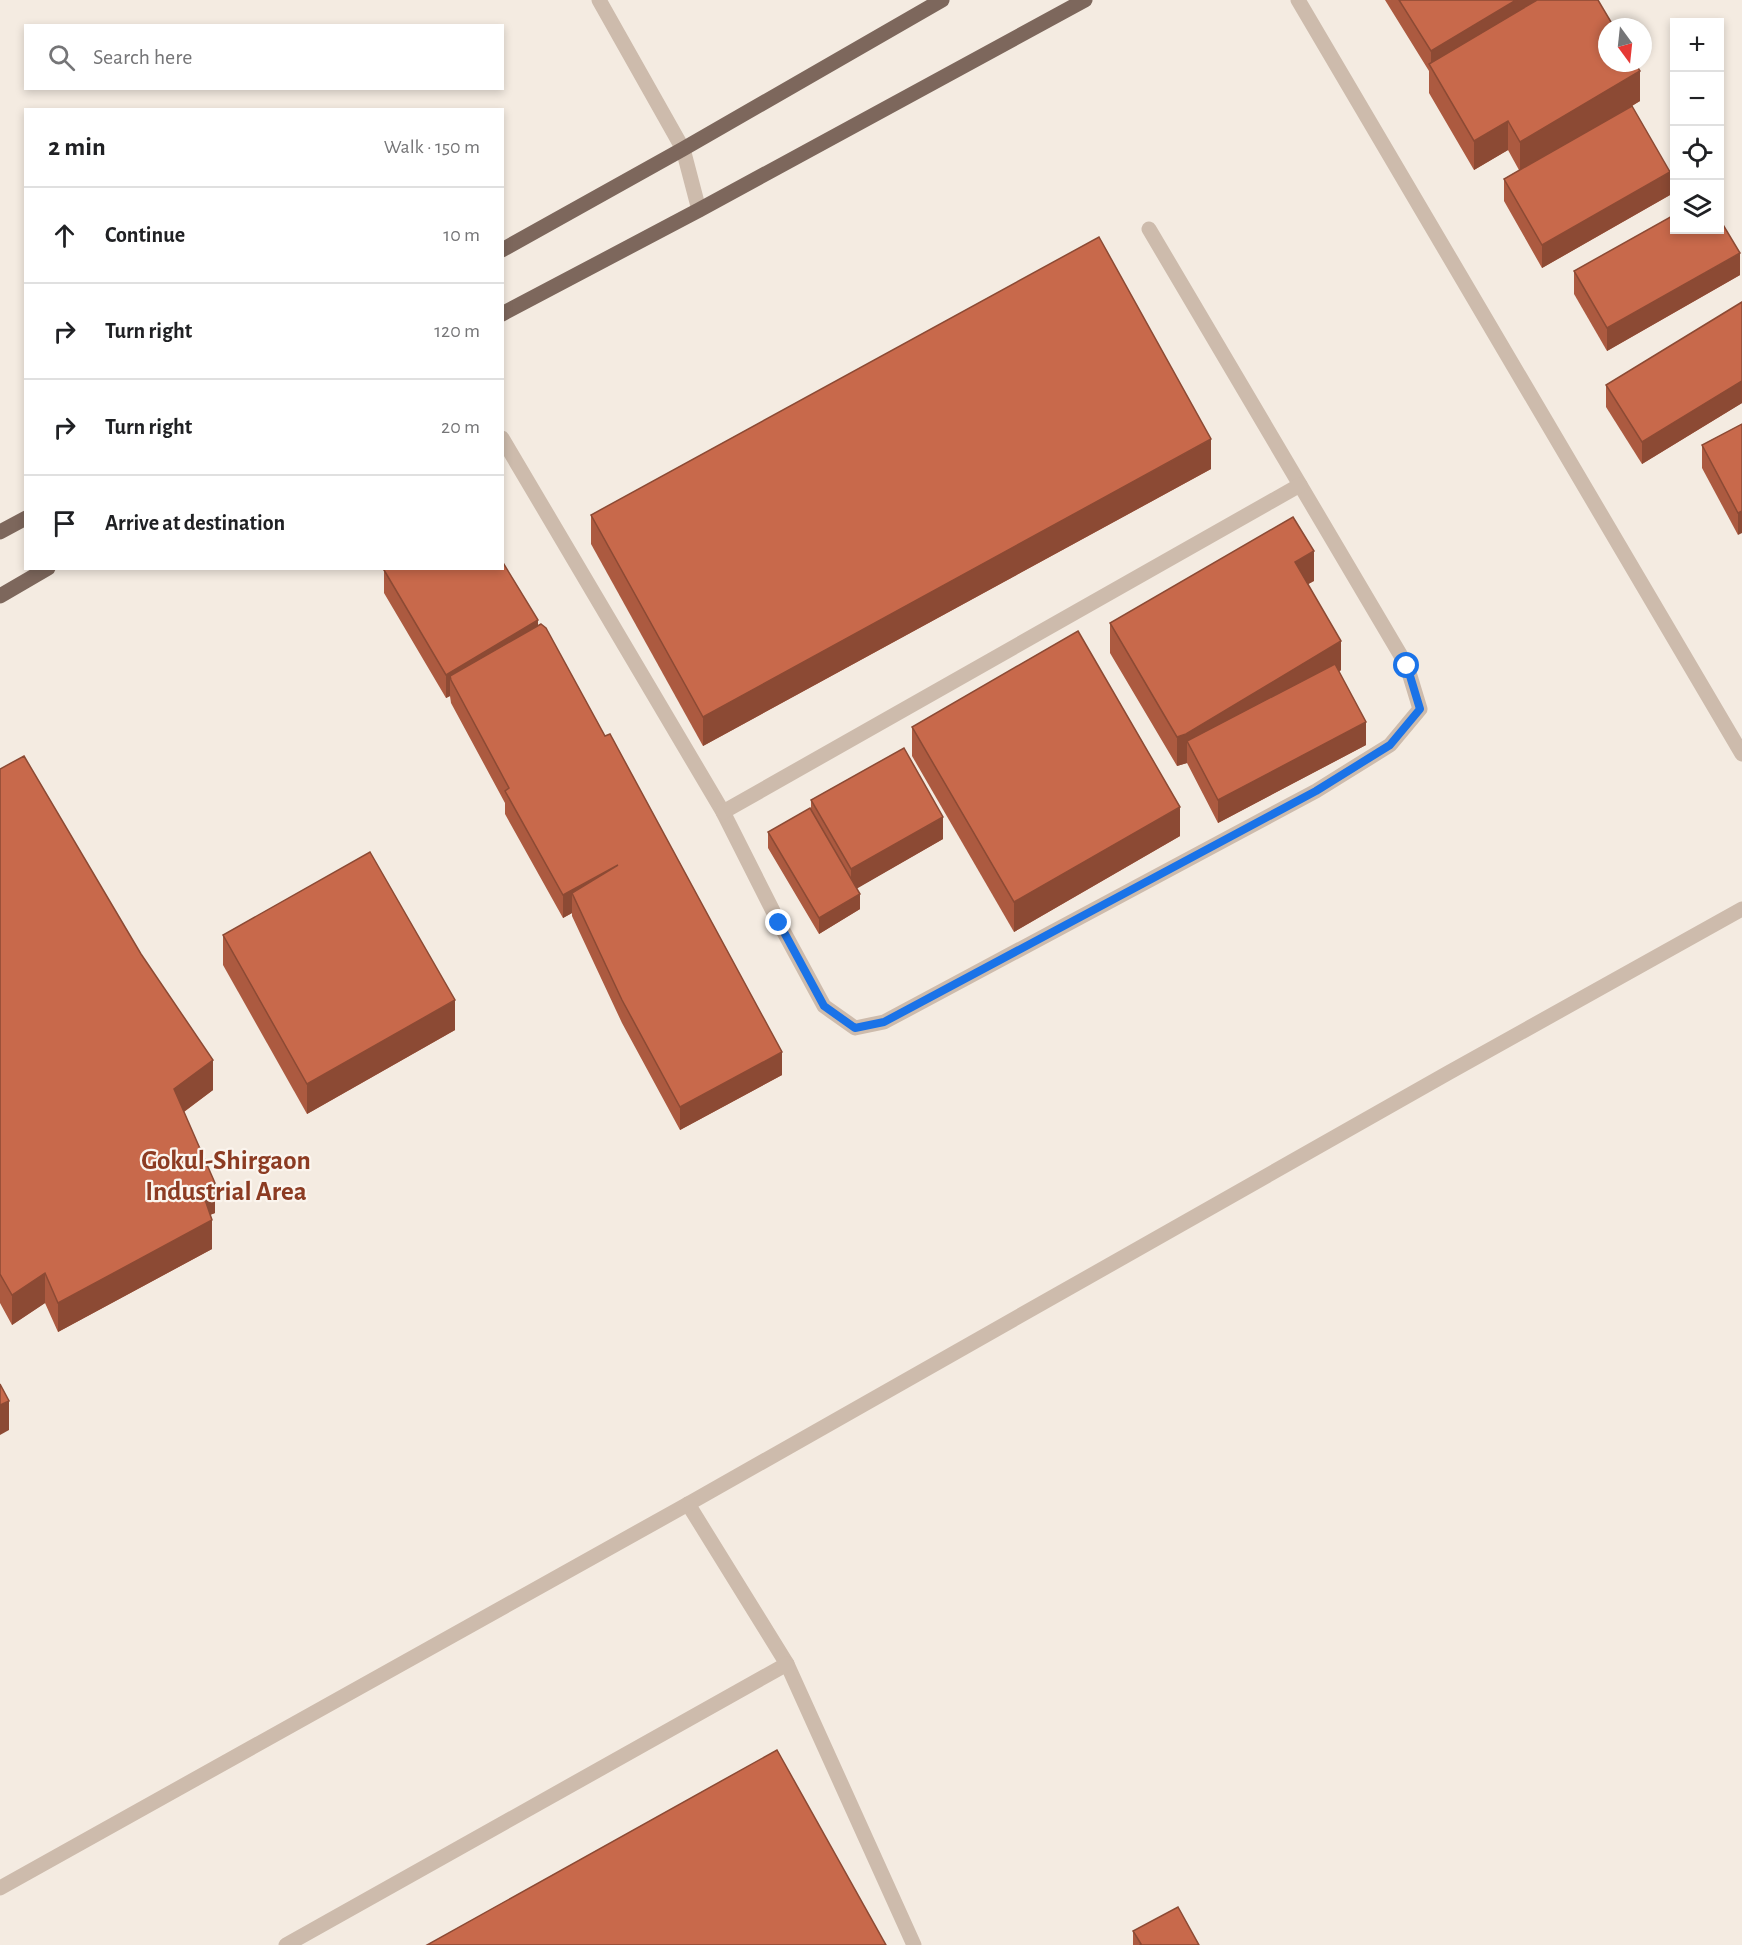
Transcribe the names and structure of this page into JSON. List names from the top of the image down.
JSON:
{
  "districts": ["Gokul-Shirgaon Industrial Area"],
  "north": "bottom",
  "page": {
    "map_buttons": ["+", "−"],
    "search": "Search here",
    "heading": ["2 min", "Walk · 150 m"],
    "list": [
      ["Continue", "10 m"],
      ["Turn right", "120 m"],
      ["Turn right", "20 m"],
      "Arrive at destination"
    ]
  }
}
